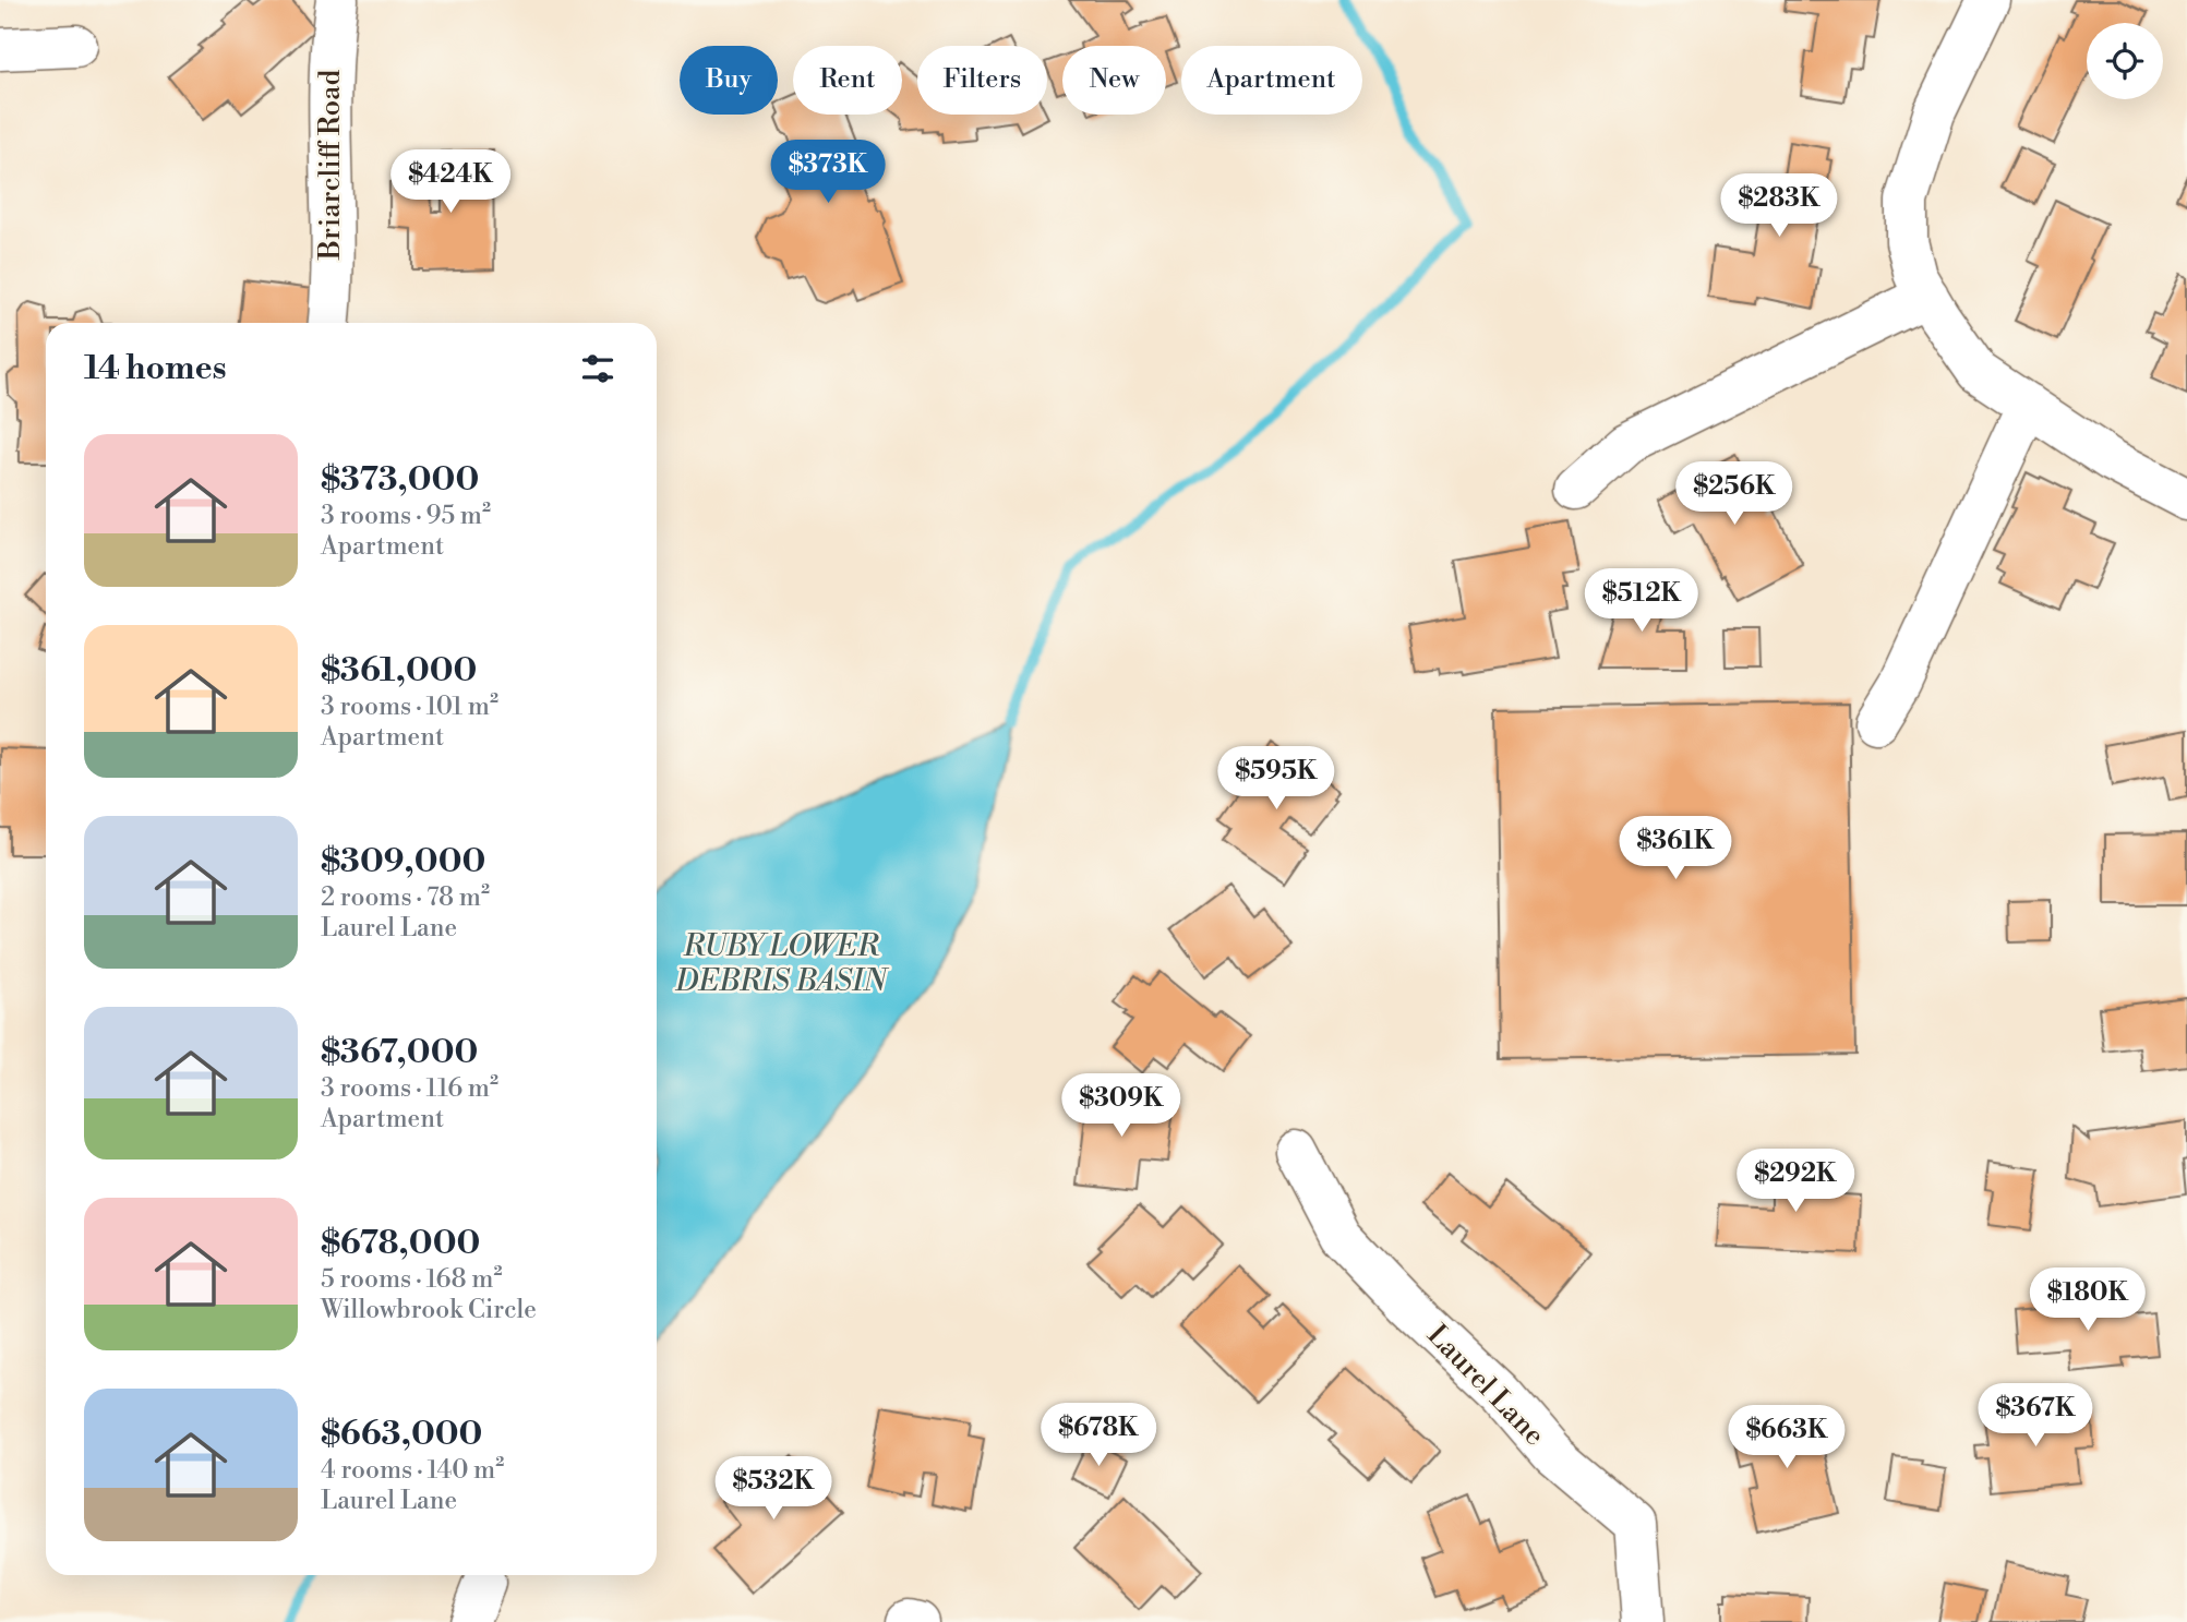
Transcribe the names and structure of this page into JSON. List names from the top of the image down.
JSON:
{
  "streets": {
    "street": ["Briarcliff Road", "Laurel Lane"]
  },
  "water": ["RUBY LOWER DEBRIS BASIN"],
  "page": {
    "chip": [
      "Buy",
      "Rent",
      "Filters",
      "New",
      "Apartment"
    ],
    "price": [
      "$373K",
      "$424K",
      "$283K",
      "$256K",
      "$512K",
      "$595K",
      "$361K",
      "$309K",
      "$292K",
      "$180K",
      "$367K",
      "$678K",
      "$663K",
      "$532K"
    ],
    "heading": "14 homes",
    "list": [
      {
        "name": "$373,000",
        "note": "3 rooms · 95 m² · Apartment"
      },
      {
        "name": "$361,000",
        "note": "3 rooms · 101 m² · Apartment"
      },
      {
        "name": "$309,000",
        "note": "2 rooms · 78 m² · Laurel Lane"
      },
      {
        "name": "$367,000",
        "note": "3 rooms · 116 m² · Apartment"
      },
      {
        "name": "$678,000",
        "note": "5 rooms · 168 m² · Willowbrook Circle"
      },
      {
        "name": "$663,000",
        "note": "4 rooms · 140 m² · Laurel Lane"
      }
    ]
  }
}
